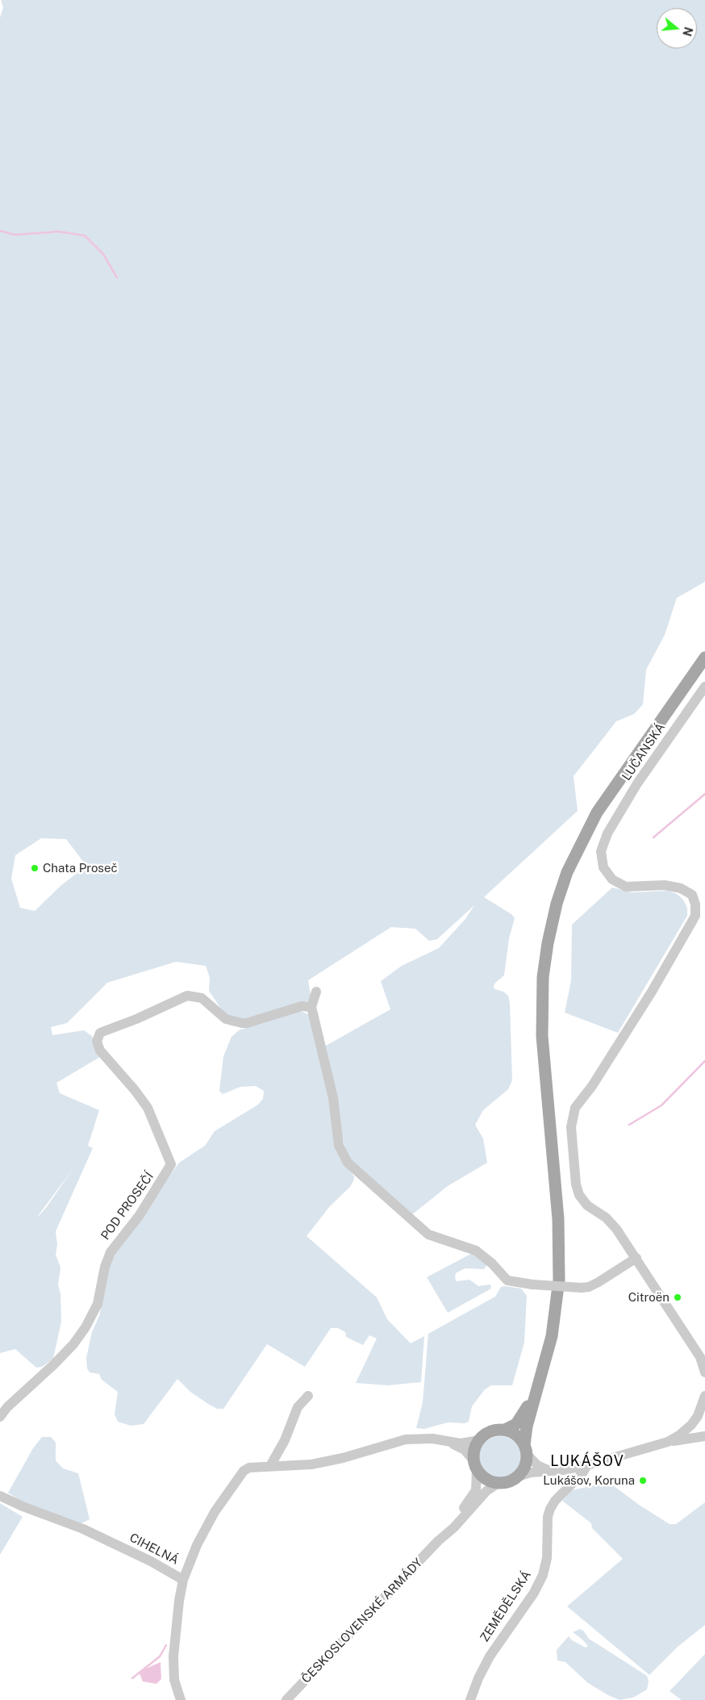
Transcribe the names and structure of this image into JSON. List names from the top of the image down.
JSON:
{
  "streets": {
    "main road": ["ČESKOSLOVENSKÉ ARMÁDY"],
    "street": [
      "LUČANSKÁ",
      "POD PROSEČÍ",
      "CIHELNÁ",
      "ZEMĚDĚLSKÁ"
    ]
  },
  "crossings": [
    ["ZEMĚDĚLSKÁ", "ČESKOSLOVENSKÉ ARMÁDY"]
  ],
  "districts": ["LUKÁŠOV"],
  "places": ["Chata Proseč", "Citroën", "Lukášov, Koruna"],
  "north": "right"
}
